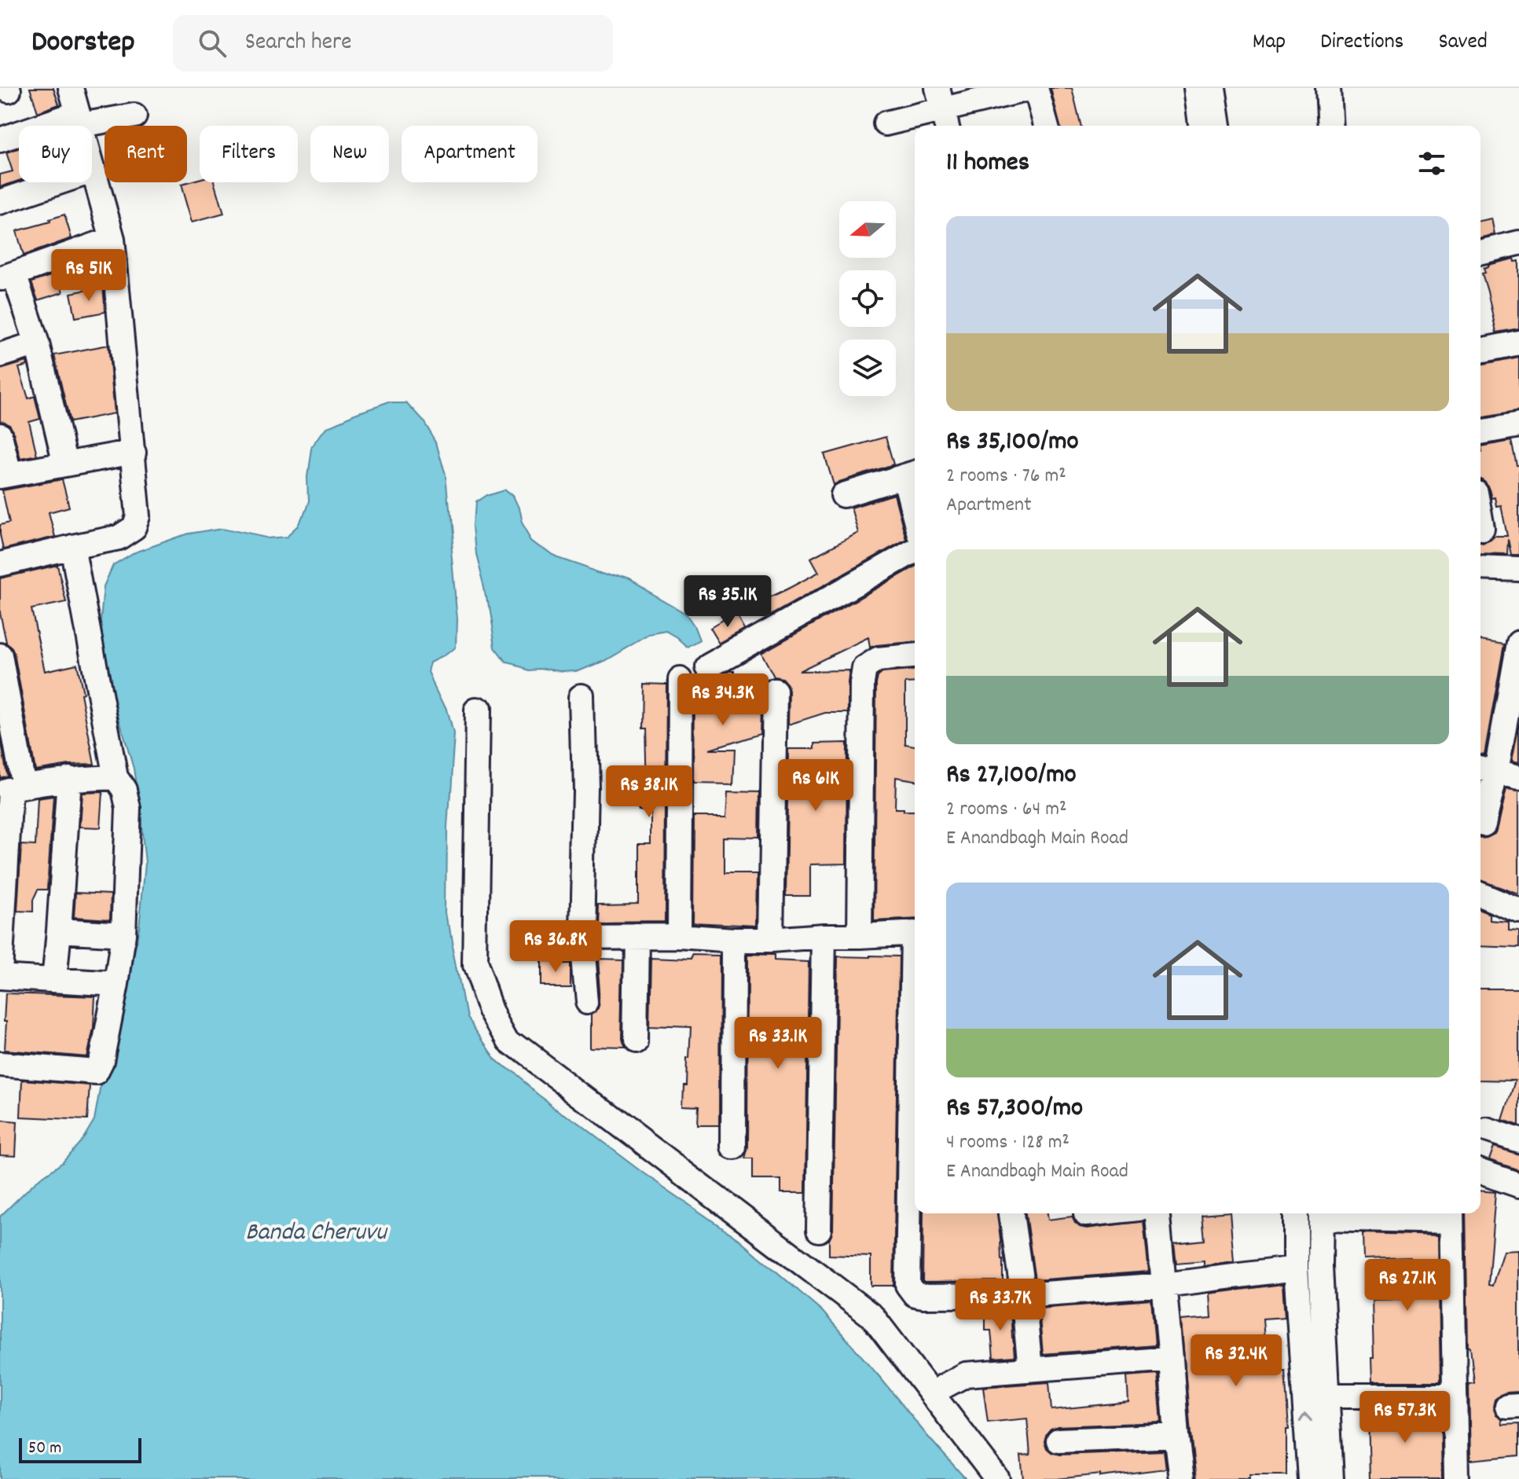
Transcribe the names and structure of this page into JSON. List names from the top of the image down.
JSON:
{
  "water": ["Banda Cheruvu"],
  "scale_bar": "50 m",
  "north": "left",
  "page": {
    "header": "Doorstep",
    "search": "Search here",
    "nav": ["Map", "Directions", "Saved"],
    "chip": [
      "Buy",
      "Rent",
      "Filters",
      "New",
      "Apartment"
    ],
    "heading": "11 homes",
    "list": [
      {
        "name": "Rs 35,100/mo",
        "note": "2 rooms · 76 m² · Apartment"
      },
      {
        "name": "Rs 27,100/mo",
        "note": "2 rooms · 64 m² · E Anandbagh Main Road"
      },
      {
        "name": "Rs 57,300/mo",
        "note": "4 rooms · 128 m² · E Anandbagh Main Road"
      }
    ],
    "price": [
      "Rs 51K",
      "Rs 35.1K",
      "Rs 34.3K",
      "Rs 61K",
      "Rs 38.1K",
      "Rs 36.8K",
      "Rs 33.1K",
      "Rs 27.1K",
      "Rs 33.7K",
      "Rs 32.4K",
      "Rs 57.3K"
    ],
    "scale": "50 m"
  }
}
